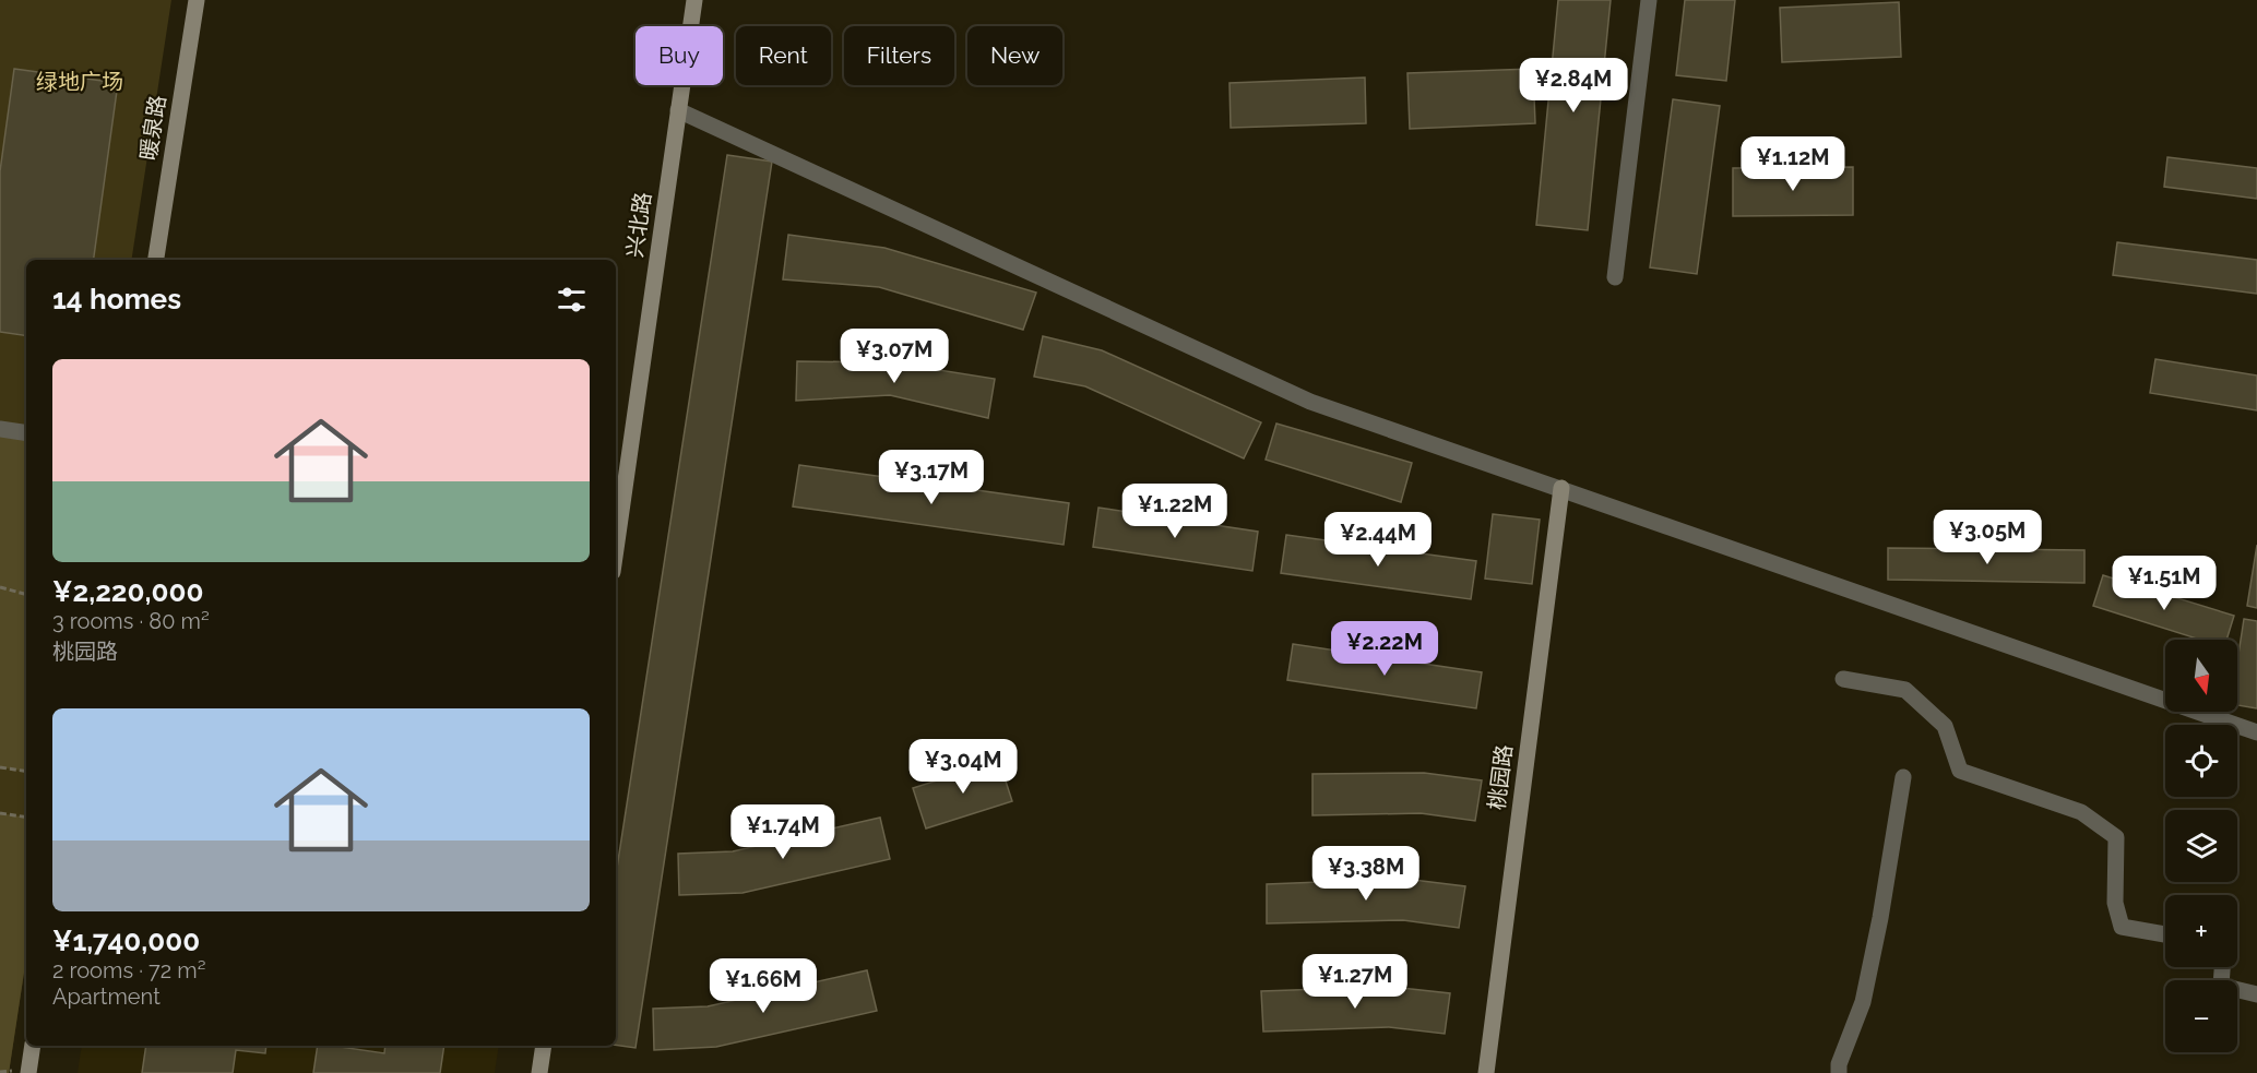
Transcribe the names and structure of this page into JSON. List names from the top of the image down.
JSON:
{
  "streets": {
    "street": ["暖泉路", "兴北路", "桃园路"]
  },
  "parks": ["绿地广场"],
  "north": "bottom",
  "page": {
    "chip": [
      "Buy",
      "Rent",
      "Filters",
      "New"
    ],
    "price": [
      "¥2.84M",
      "¥1.12M",
      "¥3.07M",
      "¥3.17M",
      "¥1.22M",
      "¥3.05M",
      "¥2.44M",
      "¥1.51M",
      "¥2.22M",
      "¥3.04M",
      "¥1.74M",
      "¥3.38M",
      "¥1.27M",
      "¥1.66M"
    ],
    "heading": "14 homes",
    "list": [
      {
        "name": "¥2,220,000",
        "note": "3 rooms · 80 m² · 桃园路"
      },
      {
        "name": "¥1,740,000",
        "note": "2 rooms · 72 m² · Apartment"
      }
    ],
    "map_buttons": ["+", "−"]
  }
}
